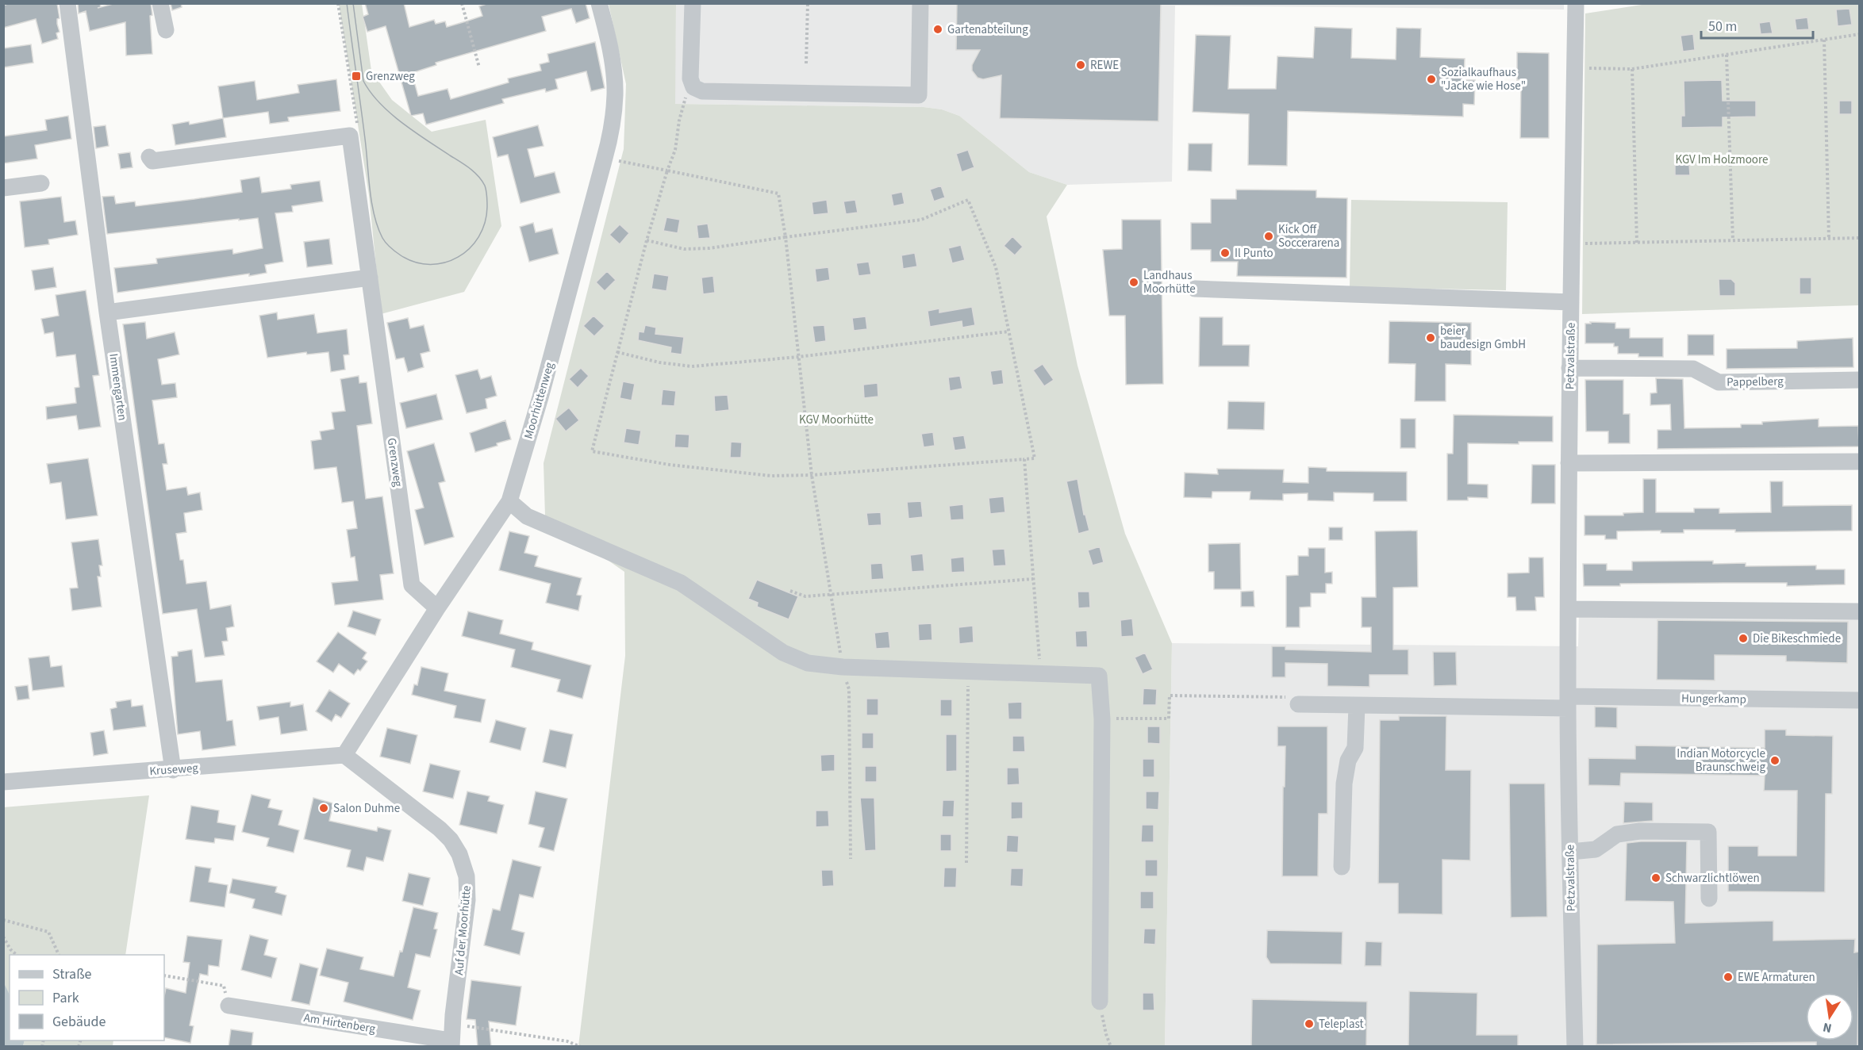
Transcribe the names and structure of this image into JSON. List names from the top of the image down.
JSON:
{
  "streets": {
    "street": [
      "Petzvalstraße",
      "Pappelberg",
      "Immengarten",
      "Moorhüttenweg",
      "Grenzweg",
      "Hungerkamp",
      "Kruseweg",
      "Auf der Moorhütte",
      "Am Hirtenberg"
    ]
  },
  "crossings": [
    ["Petzvalstraße", "Pappelberg"],
    ["Petzvalstraße", "Hungerkamp"],
    ["Immengarten", "Kruseweg"],
    ["Moorhüttenweg", "Grenzweg"],
    ["Moorhüttenweg", "Kruseweg"],
    ["Moorhüttenweg", "Auf der Moorhütte"],
    ["Kruseweg", "Auf der Moorhütte"],
    ["Auf der Moorhütte", "Am Hirtenberg"]
  ],
  "parks": ["KGV Im Holzmoore", "KGV Moorhütte"],
  "places": {
    "other": [
      "Gartenabteilung",
      "REWE",
      "Sozialkaufhaus \"Jacke wie Hose\"",
      "Kick Off Soccerarena",
      "Il Punto",
      "Landhaus Moorhütte",
      "beier baudesign GmbH",
      "Die Bikeschmiede",
      "Indian Motorcycle Braunschweig",
      "Salon Duhme",
      "Schwarzlichtlöwen",
      "EWE Armaturen",
      "Teleplast"
    ],
    "transit": ["Grenzweg"]
  },
  "legend": ["Straße", "Park", "Gebäude"],
  "scale_bar": "50 m",
  "north": "bottom"
}
